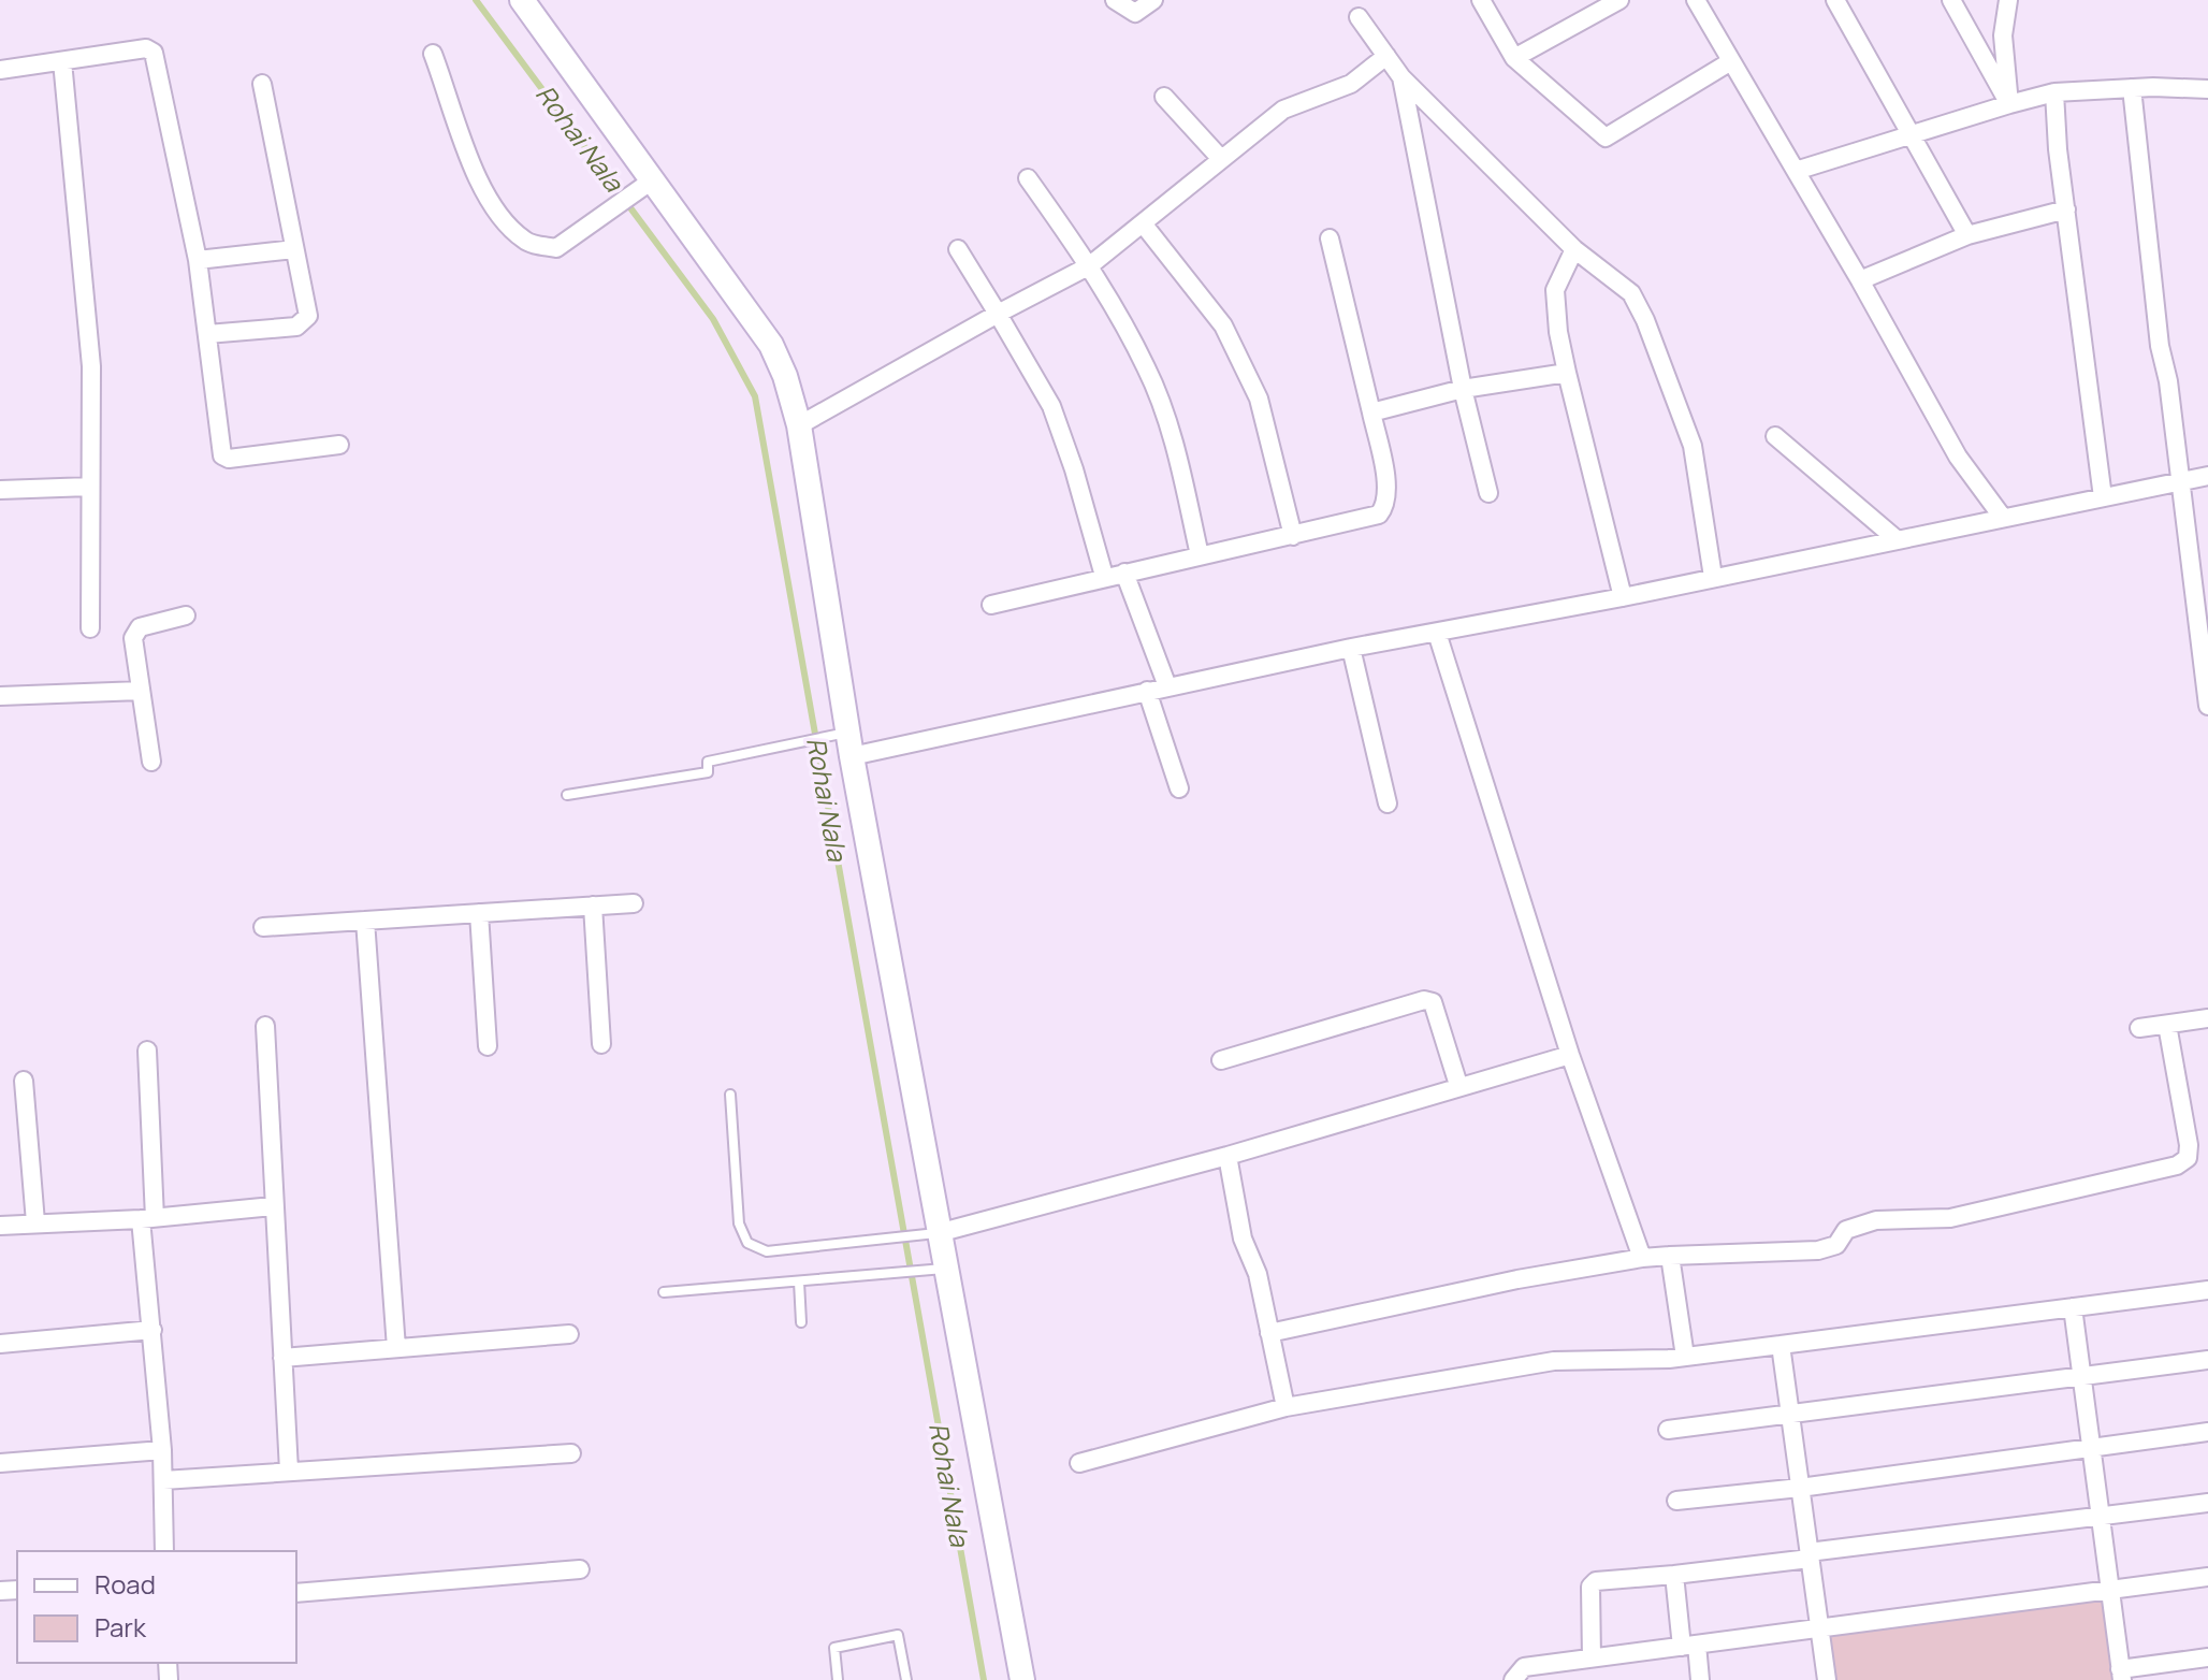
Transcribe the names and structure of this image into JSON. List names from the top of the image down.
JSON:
{
  "water": ["Rohai Nala"],
  "legend": ["Road", "Park"]
}
